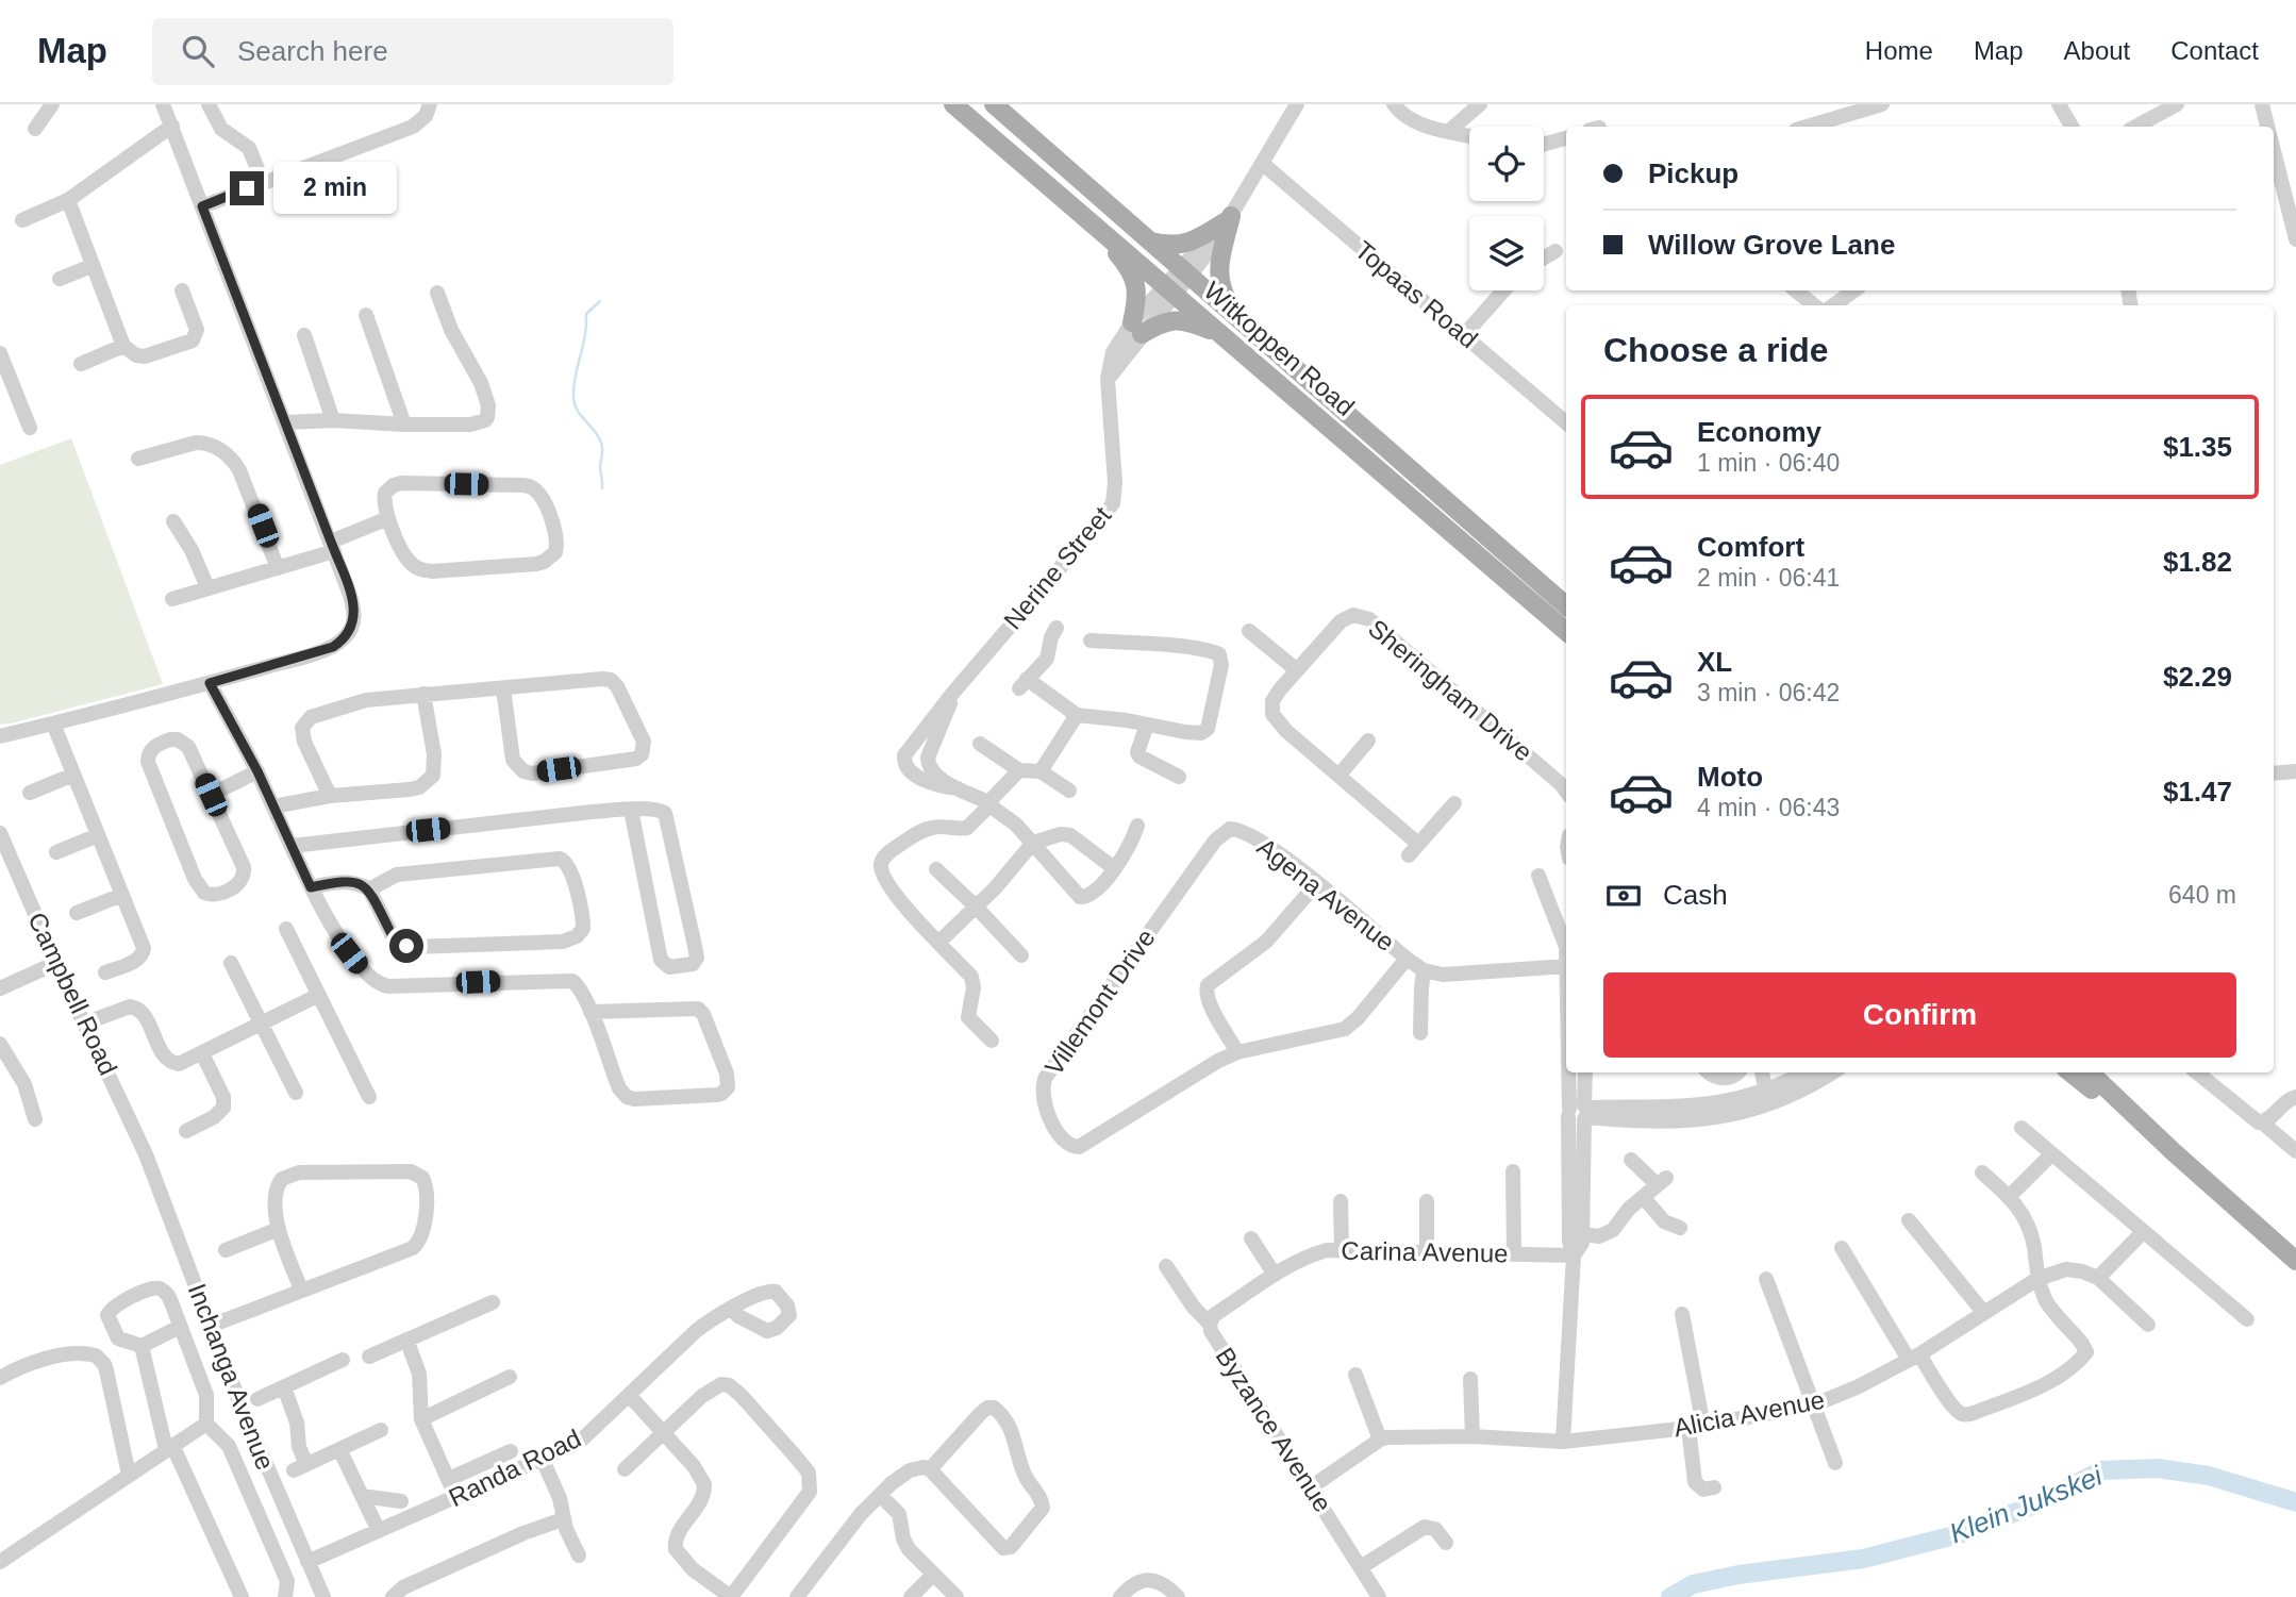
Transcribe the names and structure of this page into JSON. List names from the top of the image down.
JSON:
{
  "streets": {
    "main road": ["Witkoppen Road"],
    "street": [
      "Topaas Road",
      "Nerine Street",
      "Sheringham Drive",
      "Agena Avenue",
      "Campbell Road",
      "Villemont Drive",
      "Carina Avenue",
      "Inchanga Avenue",
      "Alicia Avenue",
      "Byzance Avenue",
      "Randa Road"
    ]
  },
  "crossings": [
    ["Witkoppen Road", "Nerine Street"],
    ["Agena Avenue", "Villemont Drive"],
    ["Campbell Road", "Inchanga Avenue"],
    ["Carina Avenue", "Byzance Avenue"],
    ["Inchanga Avenue", "Randa Road"]
  ],
  "water": ["Klein Jukskei"],
  "page": {
    "header": "Map",
    "search": "Search here",
    "nav": [
      "Home",
      "Map",
      "About",
      "Contact"
    ],
    "banner": ["Pickup", "Willow Grove Lane"],
    "bubble": "2 min",
    "heading": "Choose a ride",
    "list": [
      {
        "name": "Economy",
        "note": "1 min · 06:40",
        "value": "$1.35"
      },
      {
        "name": "Comfort",
        "note": "2 min · 06:41",
        "value": "$1.82"
      },
      {
        "name": "XL",
        "note": "3 min · 06:42",
        "value": "$2.29"
      },
      {
        "name": "Moto",
        "note": "4 min · 06:43",
        "value": "$1.47"
      }
    ],
    "pay": ["Cash", "640 m"],
    "buttons": "Confirm"
  }
}
